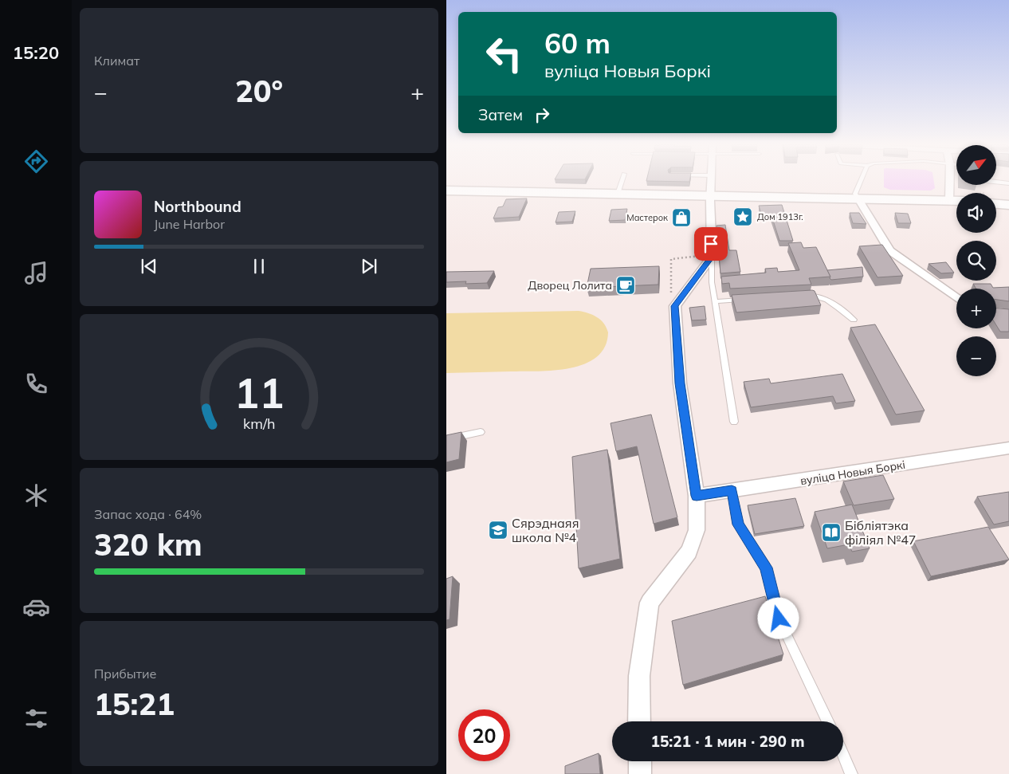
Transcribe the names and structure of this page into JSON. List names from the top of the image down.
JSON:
{
  "streets": {
    "street": ["вуліца Новыя Боркі"]
  },
  "places": {
    "place": ["Дом 1913г."],
    "shop": ["Мастерок"],
    "cafe": ["Дворец Лолита"],
    "school or university": ["Сярэднаяя школа №4"],
    "library": ["Бібліятэка філіял №47"]
  },
  "north": "top right",
  "page": {
    "tabs": "15:20",
    "tile": [
      "Климат",
      ["Запас хода · 64%", "320 km"],
      ["Прибытие", "15:21"]
    ],
    "turn": ["60 m", "вуліца Новыя Боркі"],
    "heat": ["−", "20°", "+"],
    "then": "Затем",
    "map_buttons": ["+", "−"],
    "song": ["Northbound", "June Harbor"],
    "limit": "20",
    "trip": "15:21 · 1 мин · 290 m",
    "gauge": ["11", "km/h"]
  }
}
